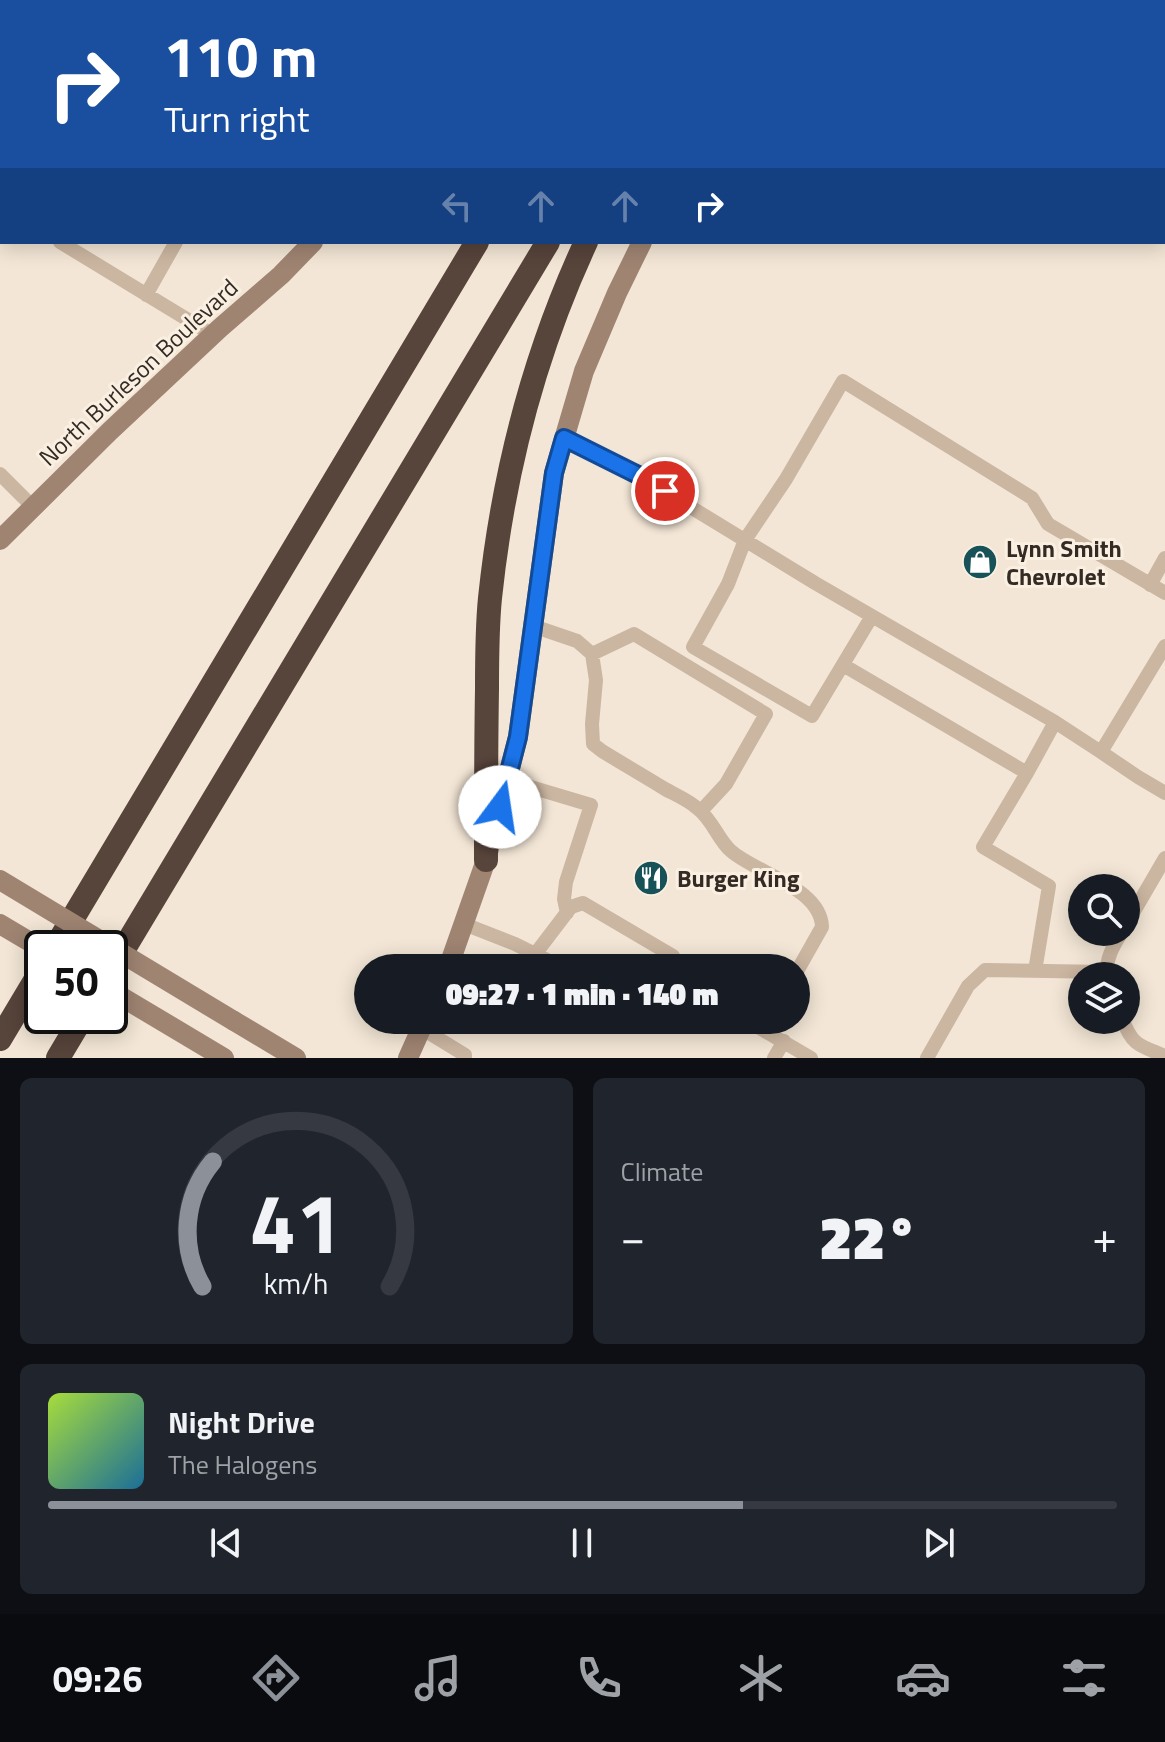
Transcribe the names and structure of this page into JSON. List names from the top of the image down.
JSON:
{
  "streets": {
    "main road": ["North Burleson Boulevard"]
  },
  "places": {
    "shop": ["Lynn Smith Chevrolet"],
    "restaurant": ["Burger King"]
  },
  "page": {
    "turn": ["110 m", "Turn right"],
    "limit": "50",
    "trip": "09:27 · 1 min · 140 m",
    "tile": "Climate",
    "heat": ["−", "22°", "+"],
    "song": ["Night Drive", "The Halogens"],
    "tabs": "09:26",
    "gauge": ["41", "km/h"]
  }
}
